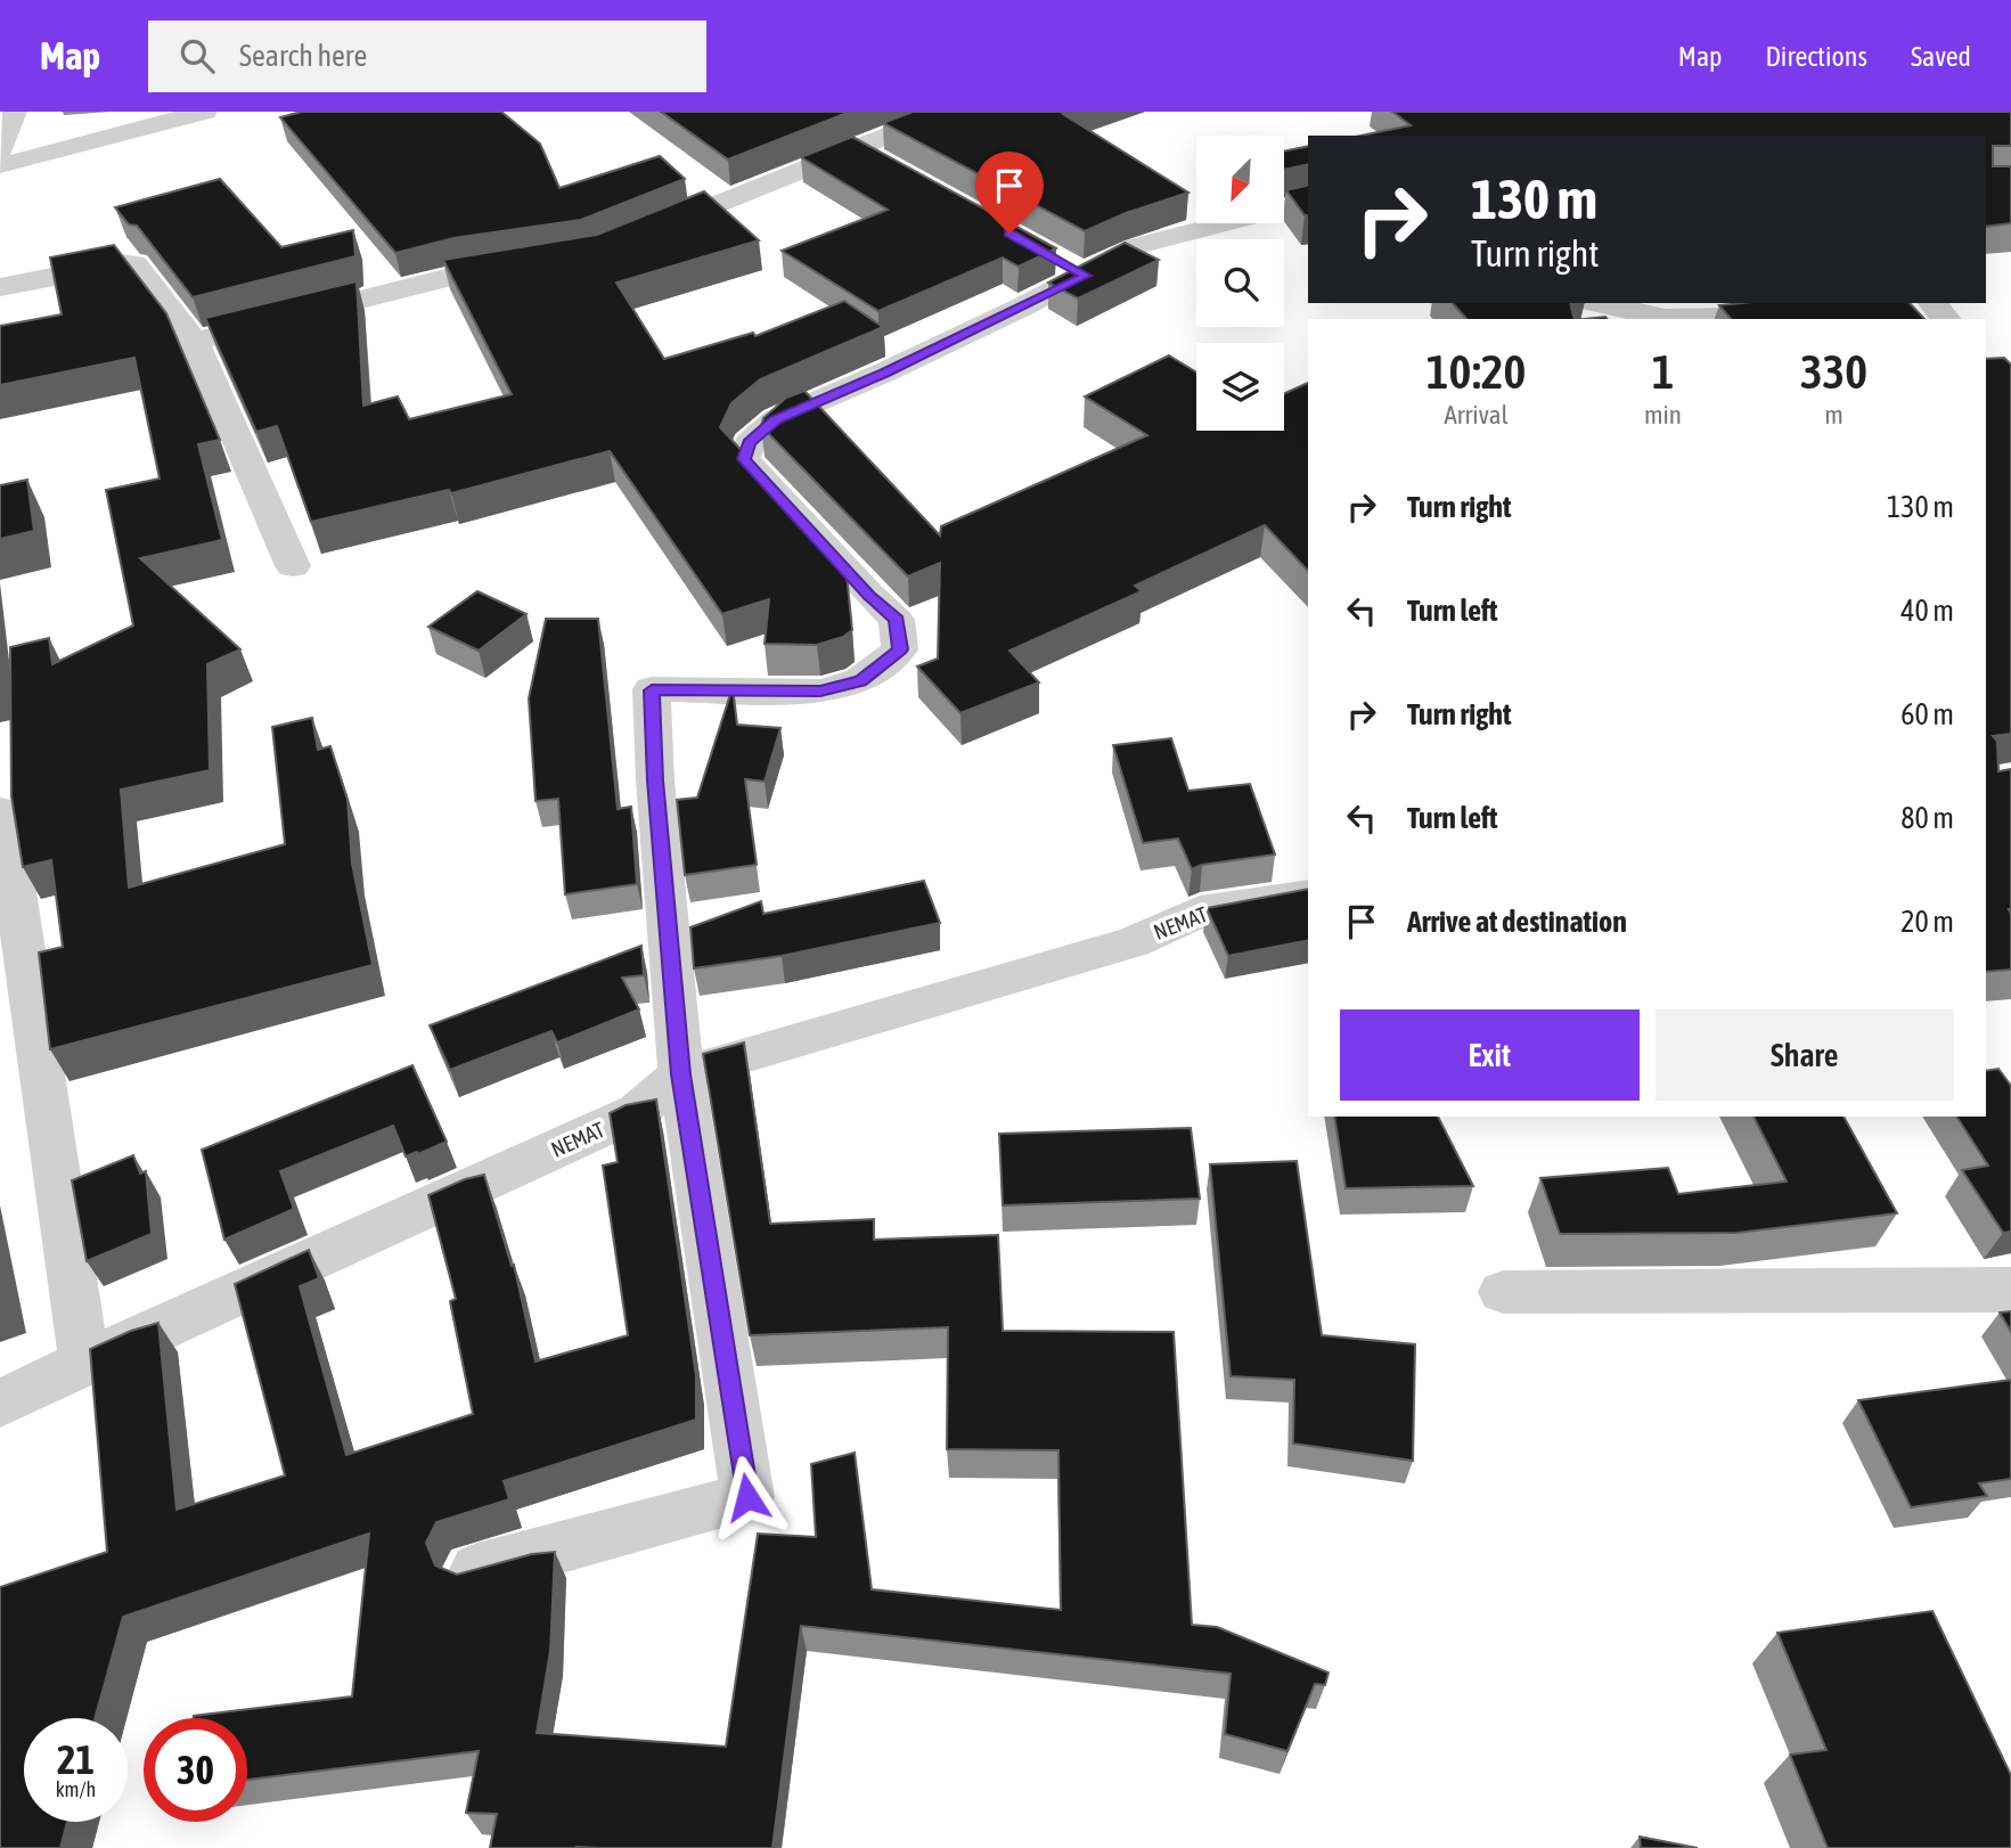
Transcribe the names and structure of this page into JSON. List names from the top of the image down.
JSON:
{
  "streets": {
    "street": ["NEMAT"]
  },
  "north": "bottom left",
  "page": {
    "header": "Map",
    "search": "Search here",
    "nav": ["Map", "Directions", "Saved"],
    "turn": ["130 m", "Turn right"],
    "eta": [
      "10:20",
      "Arrival",
      "1",
      "min",
      "330",
      "m"
    ],
    "list": [
      {
        "name": "Turn right",
        "value": "130 m"
      },
      {
        "name": "Turn left",
        "value": "40 m"
      },
      {
        "name": "Turn right",
        "value": "60 m"
      },
      {
        "name": "Turn left",
        "value": "80 m"
      },
      {
        "name": "Arrive at destination",
        "value": "20 m"
      }
    ],
    "buttons": ["Exit", "Share"],
    "speed": "21 km/h",
    "limit": "30"
  }
}
